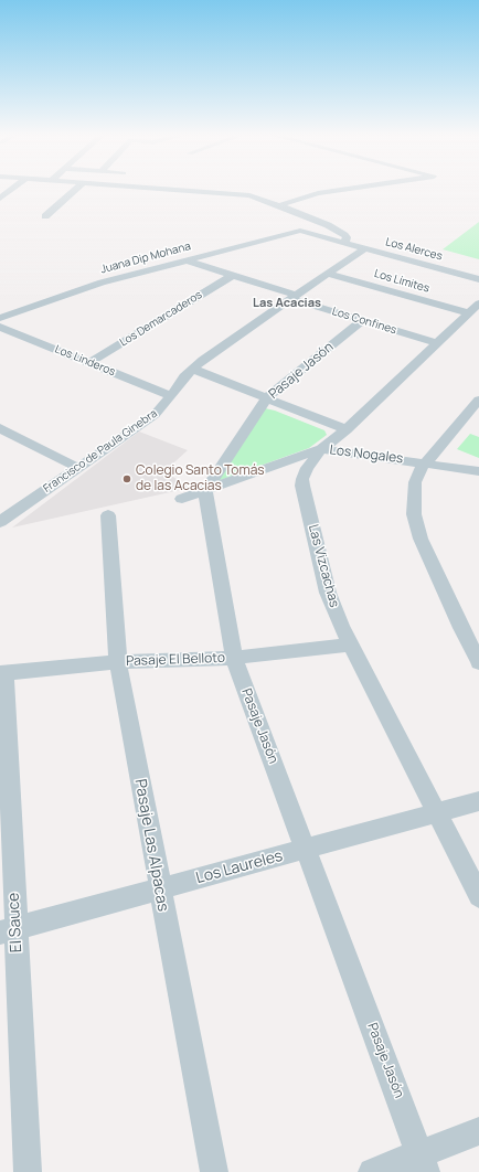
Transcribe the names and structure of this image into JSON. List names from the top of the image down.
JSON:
{
  "streets": {
    "street": [
      "Los Alerces",
      "Juana Dip Mohana",
      "Los Límites",
      "Los Demarcaderos",
      "Los Confines",
      "Los Linderos",
      "Pasaje Jasón",
      "Francisco de Paula Ginebra",
      "Los Nogales",
      "Las Vizcachas",
      "Pasaje El Belloto",
      "Pasaje Las Alpacas",
      "Los Laureles",
      "El Sauce"
    ]
  },
  "crossings": [
    ["Los Alerces", "Juana Dip Mohana"],
    ["Los Alerces", "Francisco de Paula Ginebra"],
    ["Juana Dip Mohana", "Los Confines"],
    ["Los Límites", "Francisco de Paula Ginebra"],
    ["Los Límites", "Las Vizcachas"],
    ["Los Demarcaderos", "Los Confines"],
    ["Los Demarcaderos", "Los Linderos"],
    ["Los Confines", "Pasaje Jasón"],
    ["Los Confines", "Francisco de Paula Ginebra"],
    ["Los Confines", "Las Vizcachas"],
    ["Los Linderos", "Francisco de Paula Ginebra"],
    ["Pasaje Jasón", "Los Nogales"],
    ["Pasaje Jasón", "Pasaje El Belloto"],
    ["Pasaje Jasón", "Los Laureles"],
    ["Los Nogales", "Las Vizcachas"],
    ["Las Vizcachas", "Pasaje El Belloto"],
    ["Las Vizcachas", "Los Laureles"],
    ["Pasaje El Belloto", "Pasaje Las Alpacas"],
    ["Pasaje El Belloto", "El Sauce"],
    ["Pasaje Las Alpacas", "Los Laureles"],
    ["Los Laureles", "El Sauce"]
  ],
  "districts": ["Las Acacias"],
  "places": ["Colegio Santo Tomás de las Acacias"]
}
